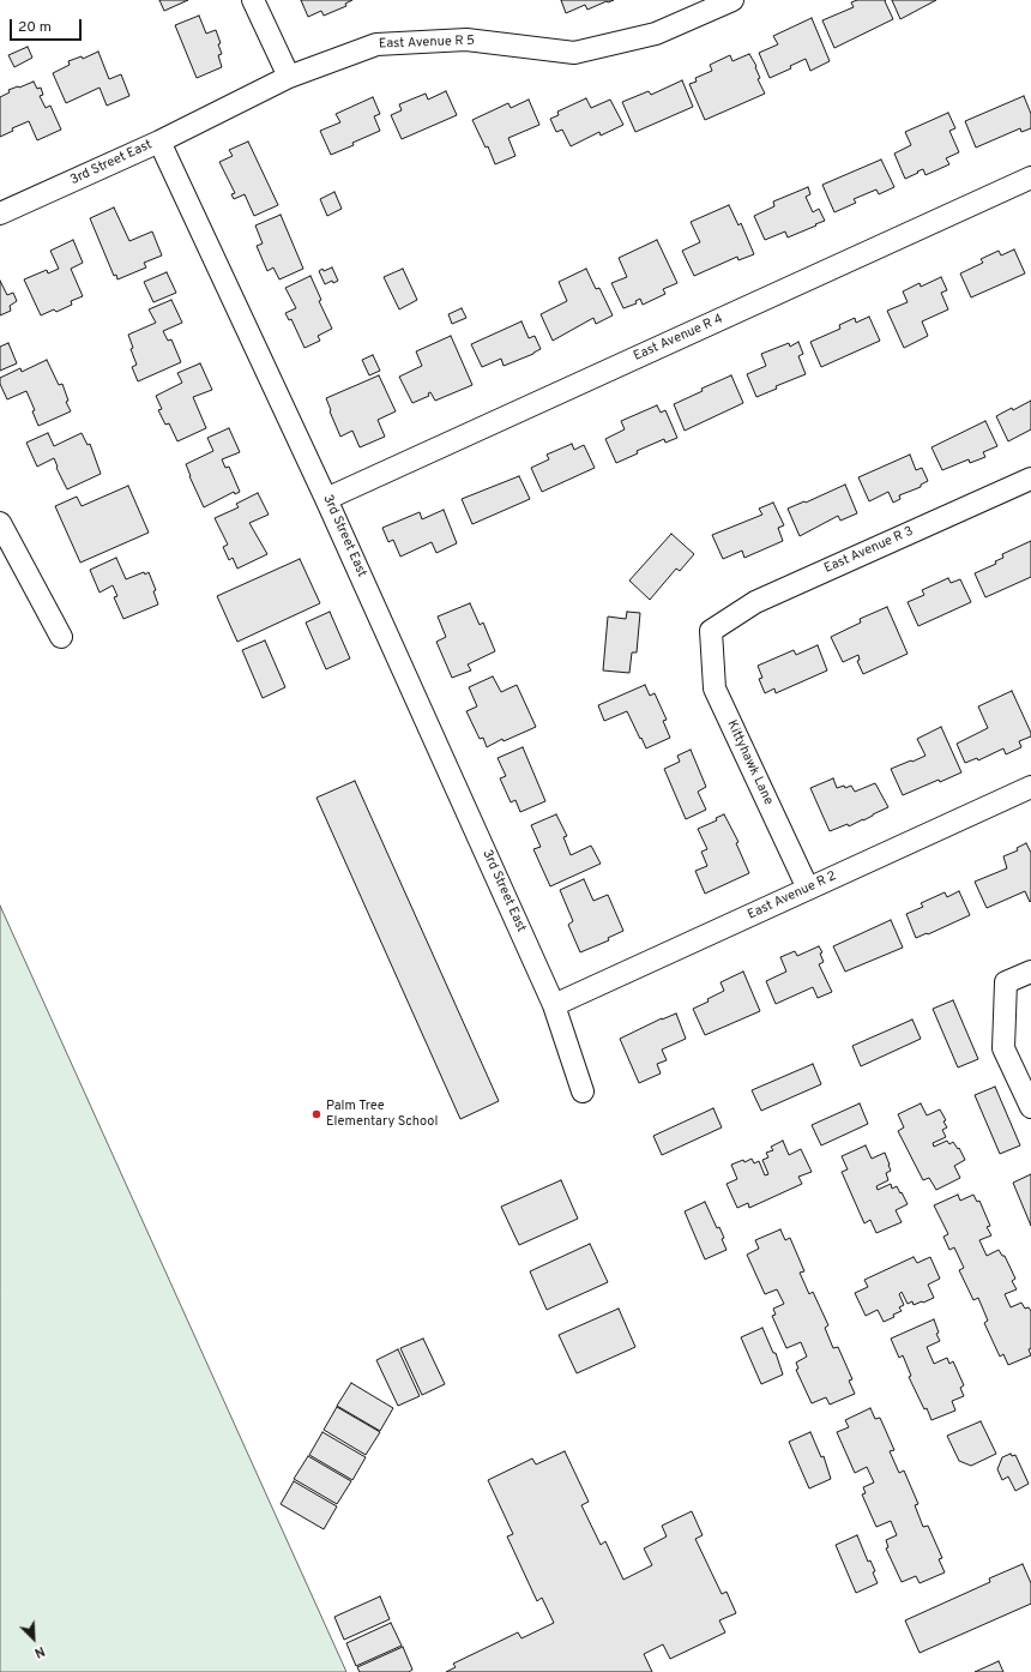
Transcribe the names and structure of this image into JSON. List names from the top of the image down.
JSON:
{
  "streets": {
    "street": [
      "East Avenue R 5",
      "3rd Street East",
      "East Avenue R 4",
      "East Avenue R 3",
      "Kittyhawk Lane",
      "East Avenue R 2"
    ]
  },
  "crossings": [
    ["East Avenue R 5", "3rd Street East"],
    ["3rd Street East", "East Avenue R 4"],
    ["3rd Street East", "East Avenue R 2"],
    ["East Avenue R 3", "Kittyhawk Lane"],
    ["Kittyhawk Lane", "East Avenue R 2"]
  ],
  "places": ["Palm Tree Elementary School"],
  "scale_bar": "20 m",
  "north": "bottom right"
}
